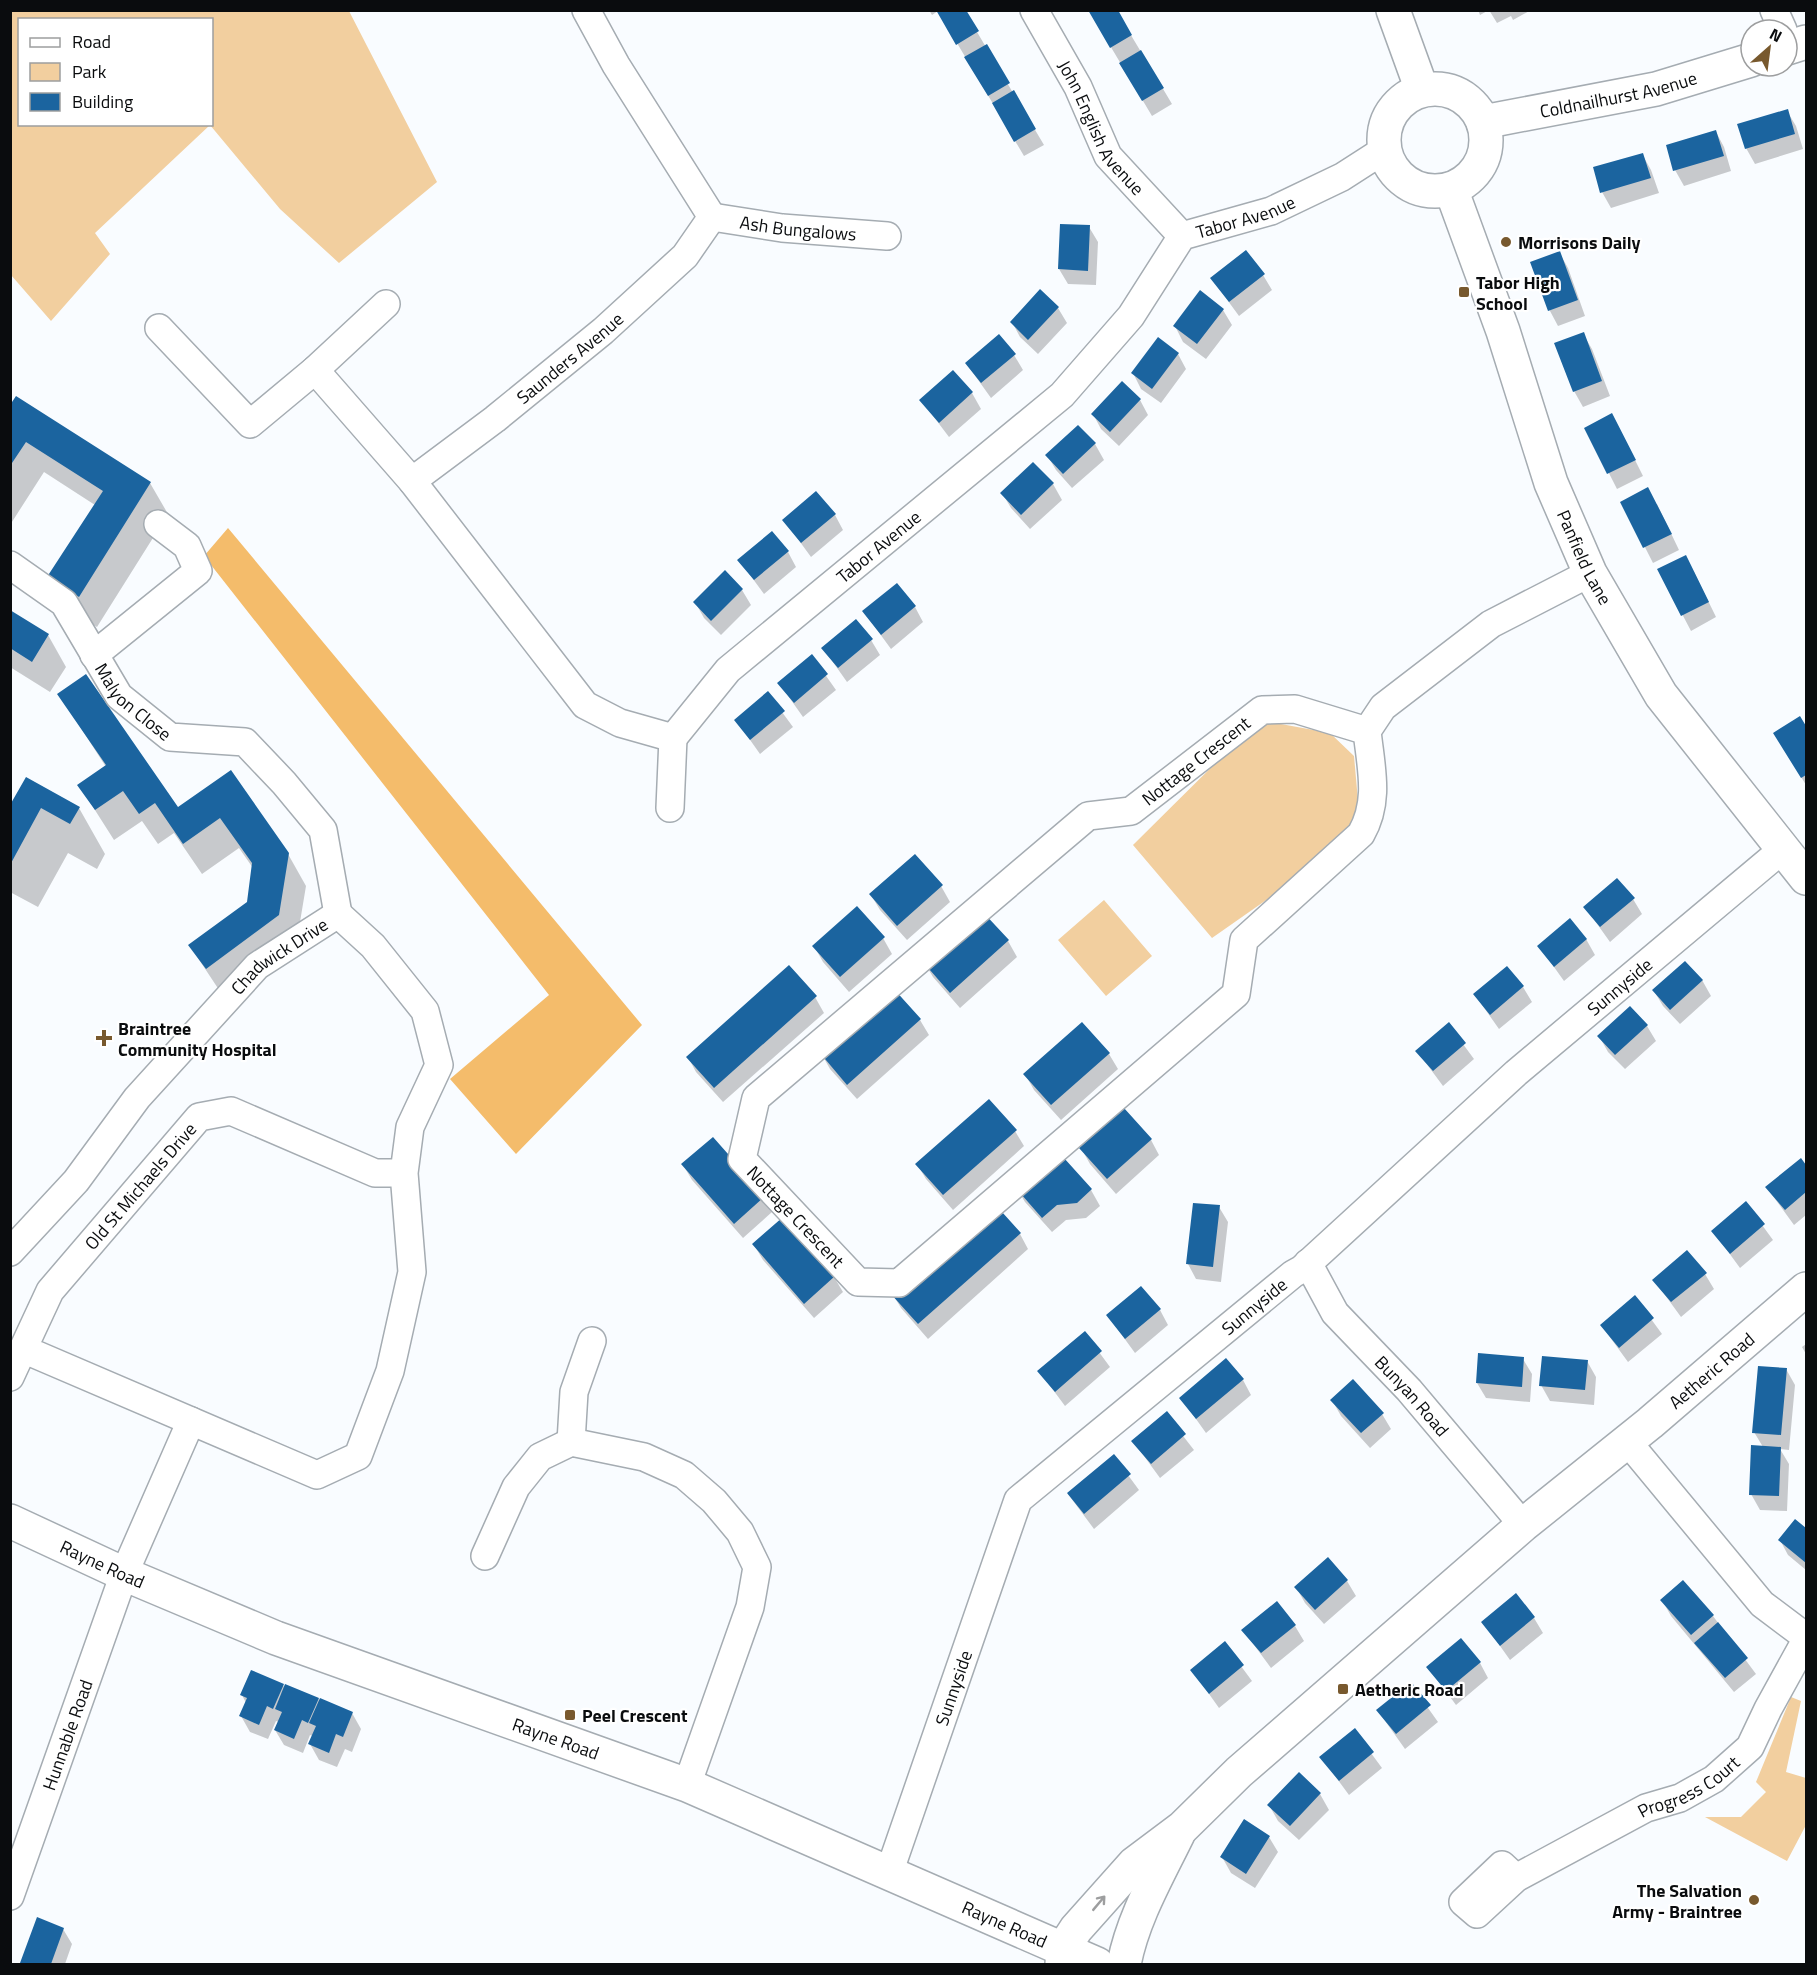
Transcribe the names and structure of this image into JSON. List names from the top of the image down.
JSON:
{
  "streets": {
    "street": [
      "Coldnailhurst Avenue",
      "John English Avenue",
      "Tabor Avenue",
      "Ash Bungalows",
      "Saunders Avenue",
      "Panfield Lane",
      "Malyon Close",
      "Nottage Crescent",
      "Chadwick Drive",
      "Sunnyside",
      "Old St Michaels Drive",
      "Aetheric Road",
      "Bunyan Road",
      "Rayne Road",
      "Hunnable Road",
      "Progress Court"
    ]
  },
  "crossings": [
    ["Coldnailhurst Avenue", "Tabor Avenue"],
    ["Coldnailhurst Avenue", "Panfield Lane"],
    ["John English Avenue", "Tabor Avenue"],
    ["Tabor Avenue", "Panfield Lane"],
    ["Ash Bungalows", "Saunders Avenue"],
    ["Panfield Lane", "Sunnyside"],
    ["Malyon Close", "Chadwick Drive"],
    ["Chadwick Drive", "Old St Michaels Drive"],
    ["Sunnyside", "Bunyan Road"],
    ["Sunnyside", "Rayne Road"],
    ["Aetheric Road", "Bunyan Road"],
    ["Aetheric Road", "Rayne Road"],
    ["Rayne Road", "Hunnable Road"]
  ],
  "places": {
    "other": ["Morrisons Daily", "The Salvation Army - Braintree"],
    "transit": ["Tabor High School", "Aetheric Road", "Peel Crescent"],
    "health": ["Braintree Community Hospital"]
  },
  "legend": ["Road", "Park", "Building"],
  "north": "top right"
}
